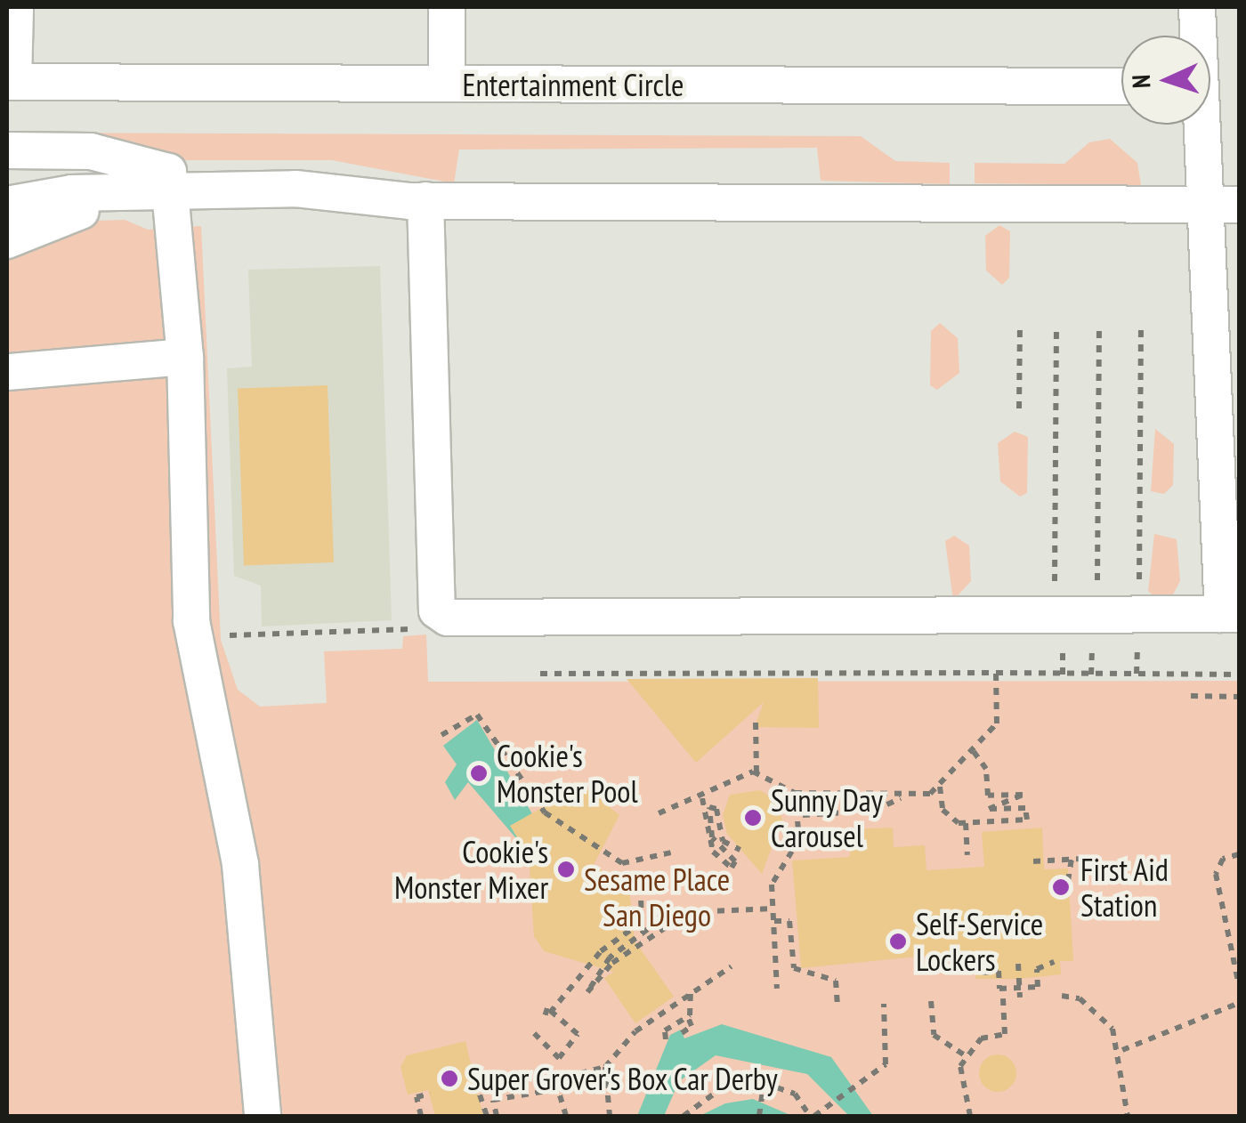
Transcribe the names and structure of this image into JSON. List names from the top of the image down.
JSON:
{
  "streets": {
    "street": ["Entertainment Circle"]
  },
  "parks": ["Sesame Place San Diego"],
  "places": [
    "Cookie's Monster Pool",
    "Sunny Day Carousel",
    "Cookie's Monster Mixer",
    "First Aid Station",
    "Self-Service Lockers",
    "Super Grover's Box Car Derby"
  ],
  "north": "left"
}
